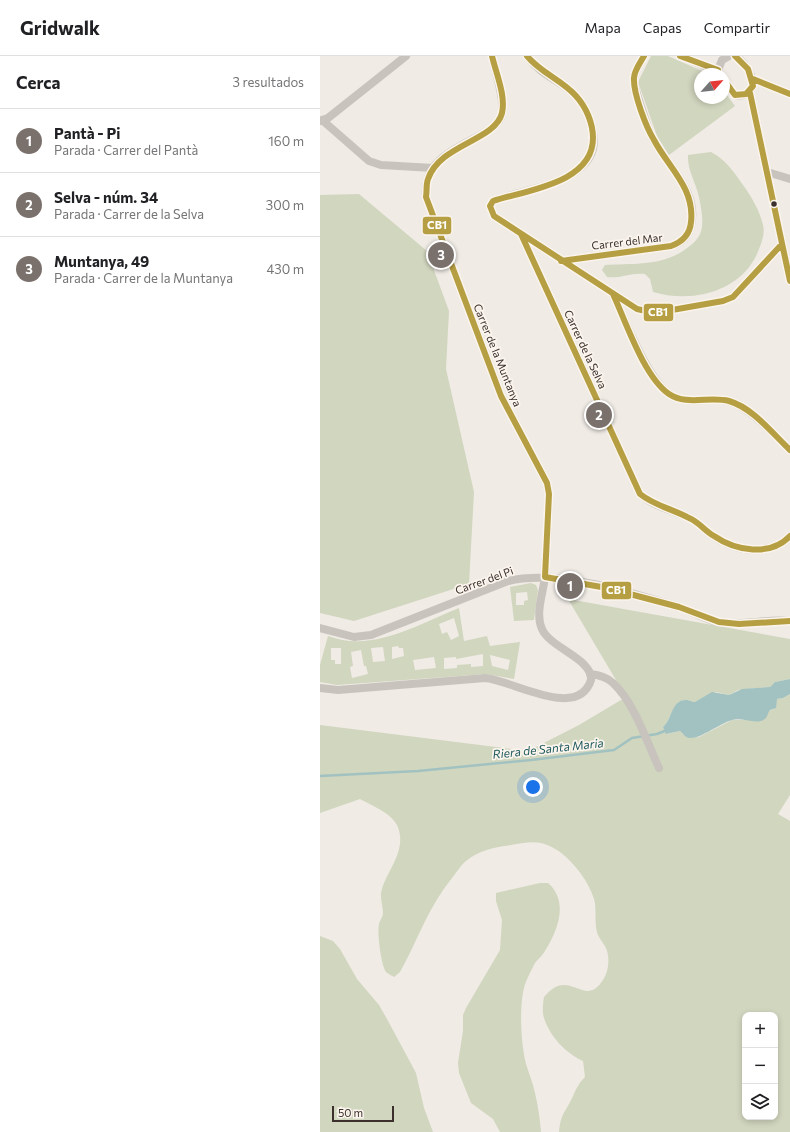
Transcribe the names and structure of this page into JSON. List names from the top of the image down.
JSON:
{
  "streets": {
    "street": [
      "Carrer del Mar",
      "Carrer de la Selva",
      "Carrer de la Muntanya",
      "Carrer del Pi"
    ]
  },
  "crossings": [
    ["Carrer de la Muntanya", "Carrer del Pi"]
  ],
  "water": ["Riera de Santa Maria"],
  "lines": ["transit line CB1"],
  "scale_bar": "50 m",
  "north": "top right",
  "page": {
    "header": "Gridwalk",
    "nav": ["Mapa", "Capas", "Compartir"],
    "heading": ["Cerca", "3 resultados"],
    "list": [
      {
        "mark": "1",
        "name": "Pantà - Pi",
        "note": "Parada · Carrer del Pantà",
        "value": "160 m"
      },
      {
        "mark": "2",
        "name": "Selva - núm. 34",
        "note": "Parada · Carrer de la Selva",
        "value": "300 m"
      },
      {
        "mark": "3",
        "name": "Muntanya, 49",
        "note": "Parada · Carrer de la Muntanya",
        "value": "430 m"
      }
    ],
    "pins": ["3", "2", "1"],
    "map_buttons": ["+", "−"],
    "scale": "50 m"
  }
}
